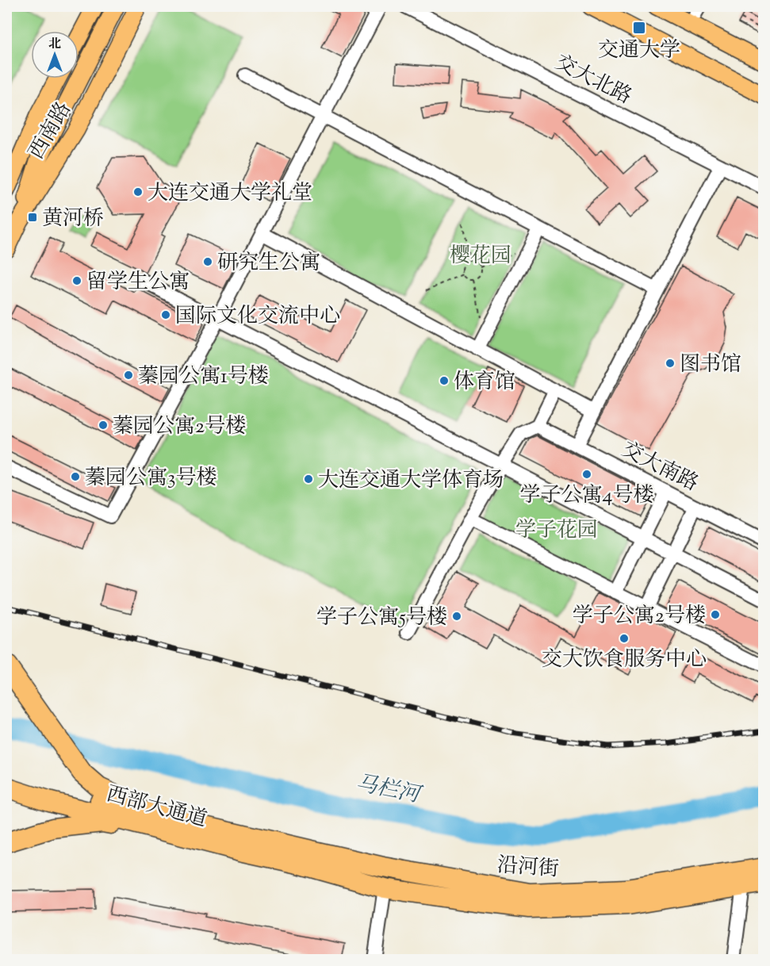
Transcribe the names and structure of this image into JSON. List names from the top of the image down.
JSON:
{
  "streets": {
    "highway": ["西部大通道", "沿河街"],
    "main road": ["西南路"],
    "street": ["交大北路", "交大南路"]
  },
  "crossings": [
    ["西部大通道", "沿河街"]
  ],
  "water": ["马栏河"],
  "parks": ["樱花园", "学子花园"],
  "places": {
    "transit": ["交通大学", "黄河桥"],
    "other": [
      "大连交通大学礼堂",
      "研究生公寓",
      "留学生公寓",
      "国际文化交流中心",
      "图书馆",
      "蓁园公寓1号楼",
      "体育馆",
      "蓁园公寓2号楼",
      "学子公寓4号楼",
      "蓁园公寓3号楼",
      "大连交通大学体育场",
      "学子公寓2号楼",
      "学子公寓5号楼",
      "交大饮食服务中心"
    ]
  },
  "north": "top"
}
